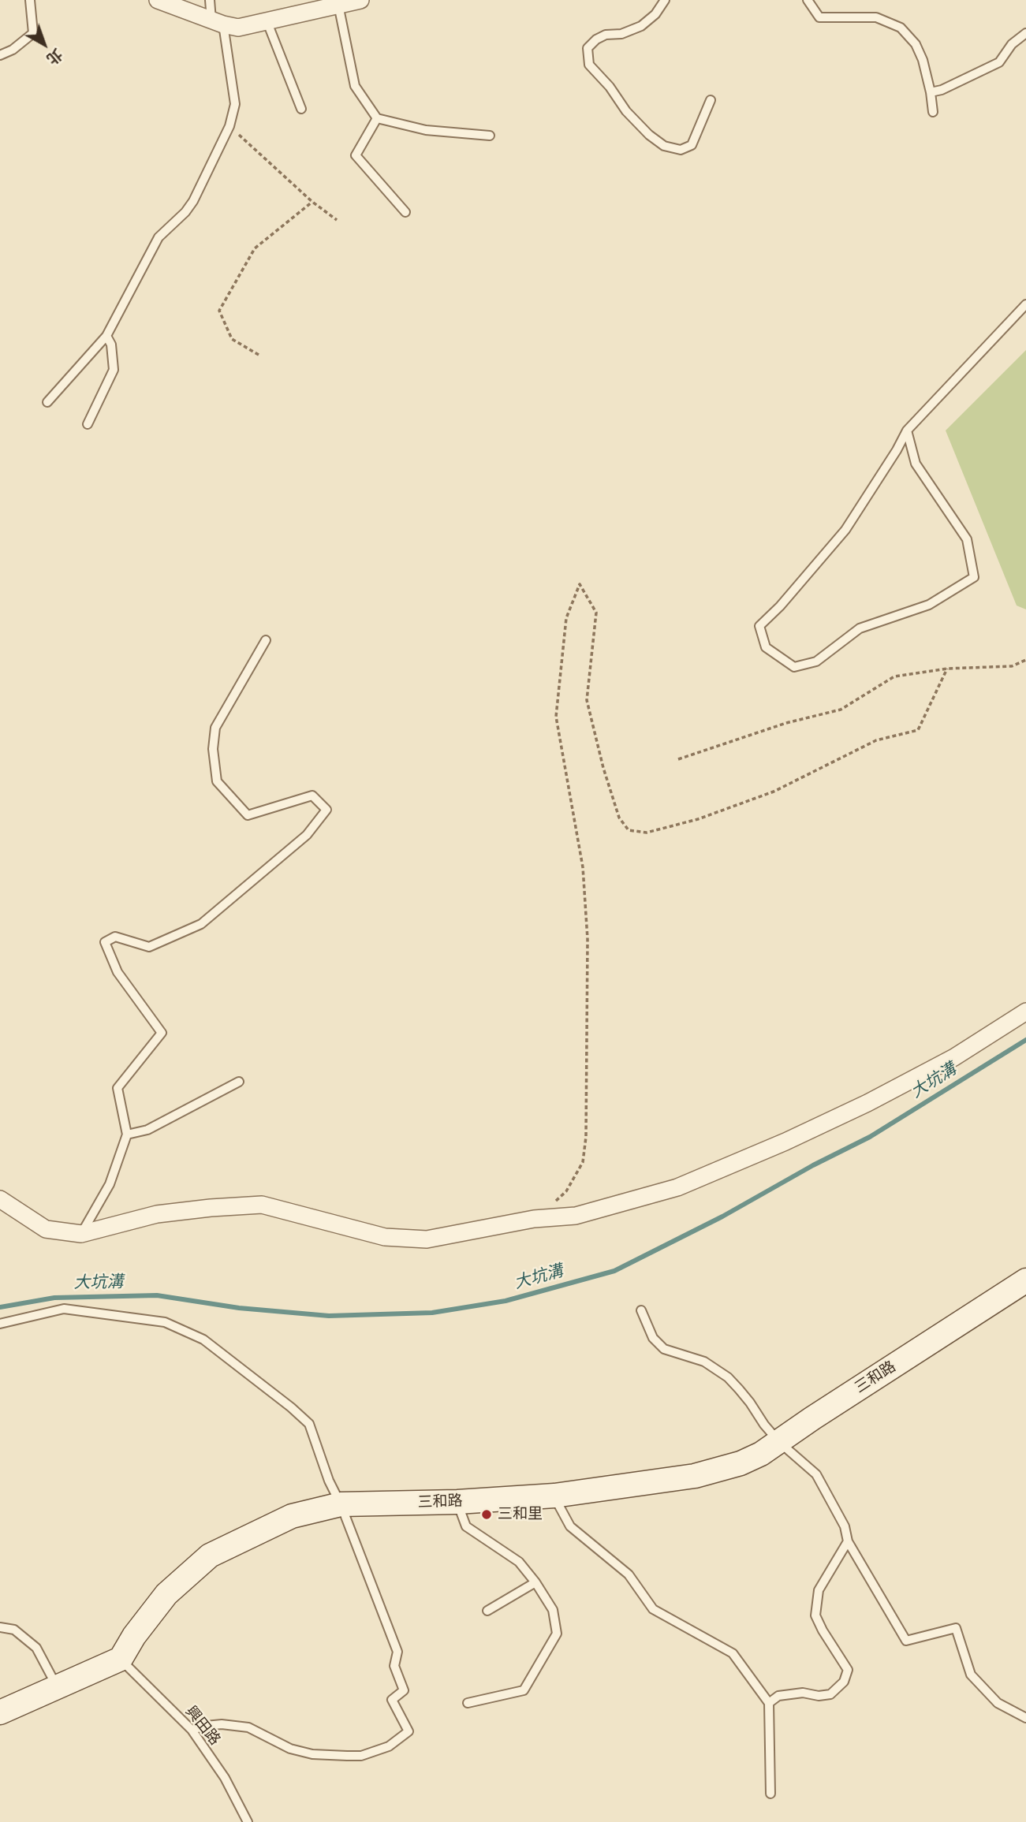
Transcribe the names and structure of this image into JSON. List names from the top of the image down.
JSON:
{
  "streets": {
    "main road": ["三和路"],
    "lane": ["興田路"]
  },
  "crossings": [
    ["三和路", "興田路"]
  ],
  "water": ["大坑溝"],
  "places": ["三和里"],
  "north": "bottom right"
}
